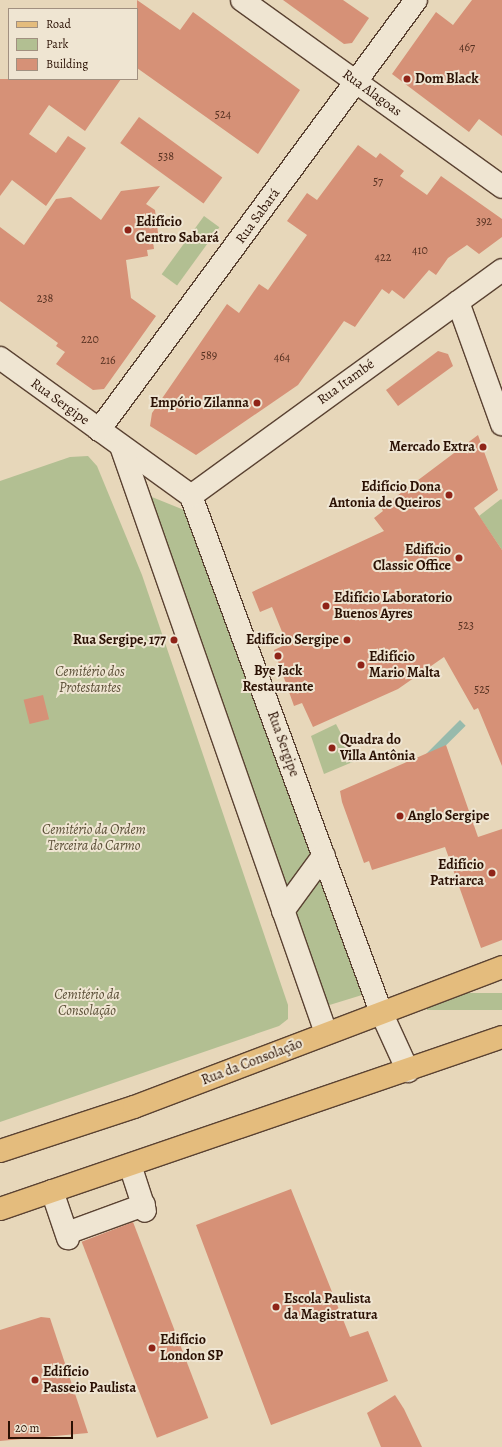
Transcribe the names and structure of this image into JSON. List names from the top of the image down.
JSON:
{
  "streets": {
    "main road": ["Rua da Consolação"],
    "street": [
      "Rua Alagoas",
      "Rua Sabará",
      "Rua Itambé",
      "Rua Sergipe"
    ]
  },
  "crossings": [
    ["Rua Alagoas", "Rua Sabará"],
    ["Rua Sabará", "Rua Sergipe"],
    ["Rua Itambé", "Rua Sergipe"],
    ["Rua Sergipe", "Rua da Consolação"]
  ],
  "parks": ["Cemitério dos Protestantes", "Cemitério da Ordem Terceira do Carmo", "Cemitério da Consolação"],
  "places": [
    "Dom Black",
    "Edifício Centro Sabará",
    "Empório Zilanna",
    "Mercado Extra",
    "Edifício Dona Antonia de Queiros",
    "Edifício Classic Office",
    "Edifício Laboratorio Buenos Ayres",
    "Rua Sergipe, 177",
    "Edifício Sergipe",
    "Bye Jack Restaurante",
    "Edifício Mario Malta",
    "Quadra do Villa Antônia",
    "Anglo Sergipe",
    "Edifício Patriarca",
    "Escola Paulista da Magistratura",
    "Edifício London SP",
    "Edifício Passeio Paulista"
  ],
  "house_numbers": [
    "467",
    "524",
    "538",
    "57",
    "392",
    "410",
    "422",
    "238",
    "220",
    "589",
    "464",
    "216",
    "523",
    "525"
  ],
  "legend": ["Road", "Park", "Building"],
  "scale_bar": "20 m"
}
